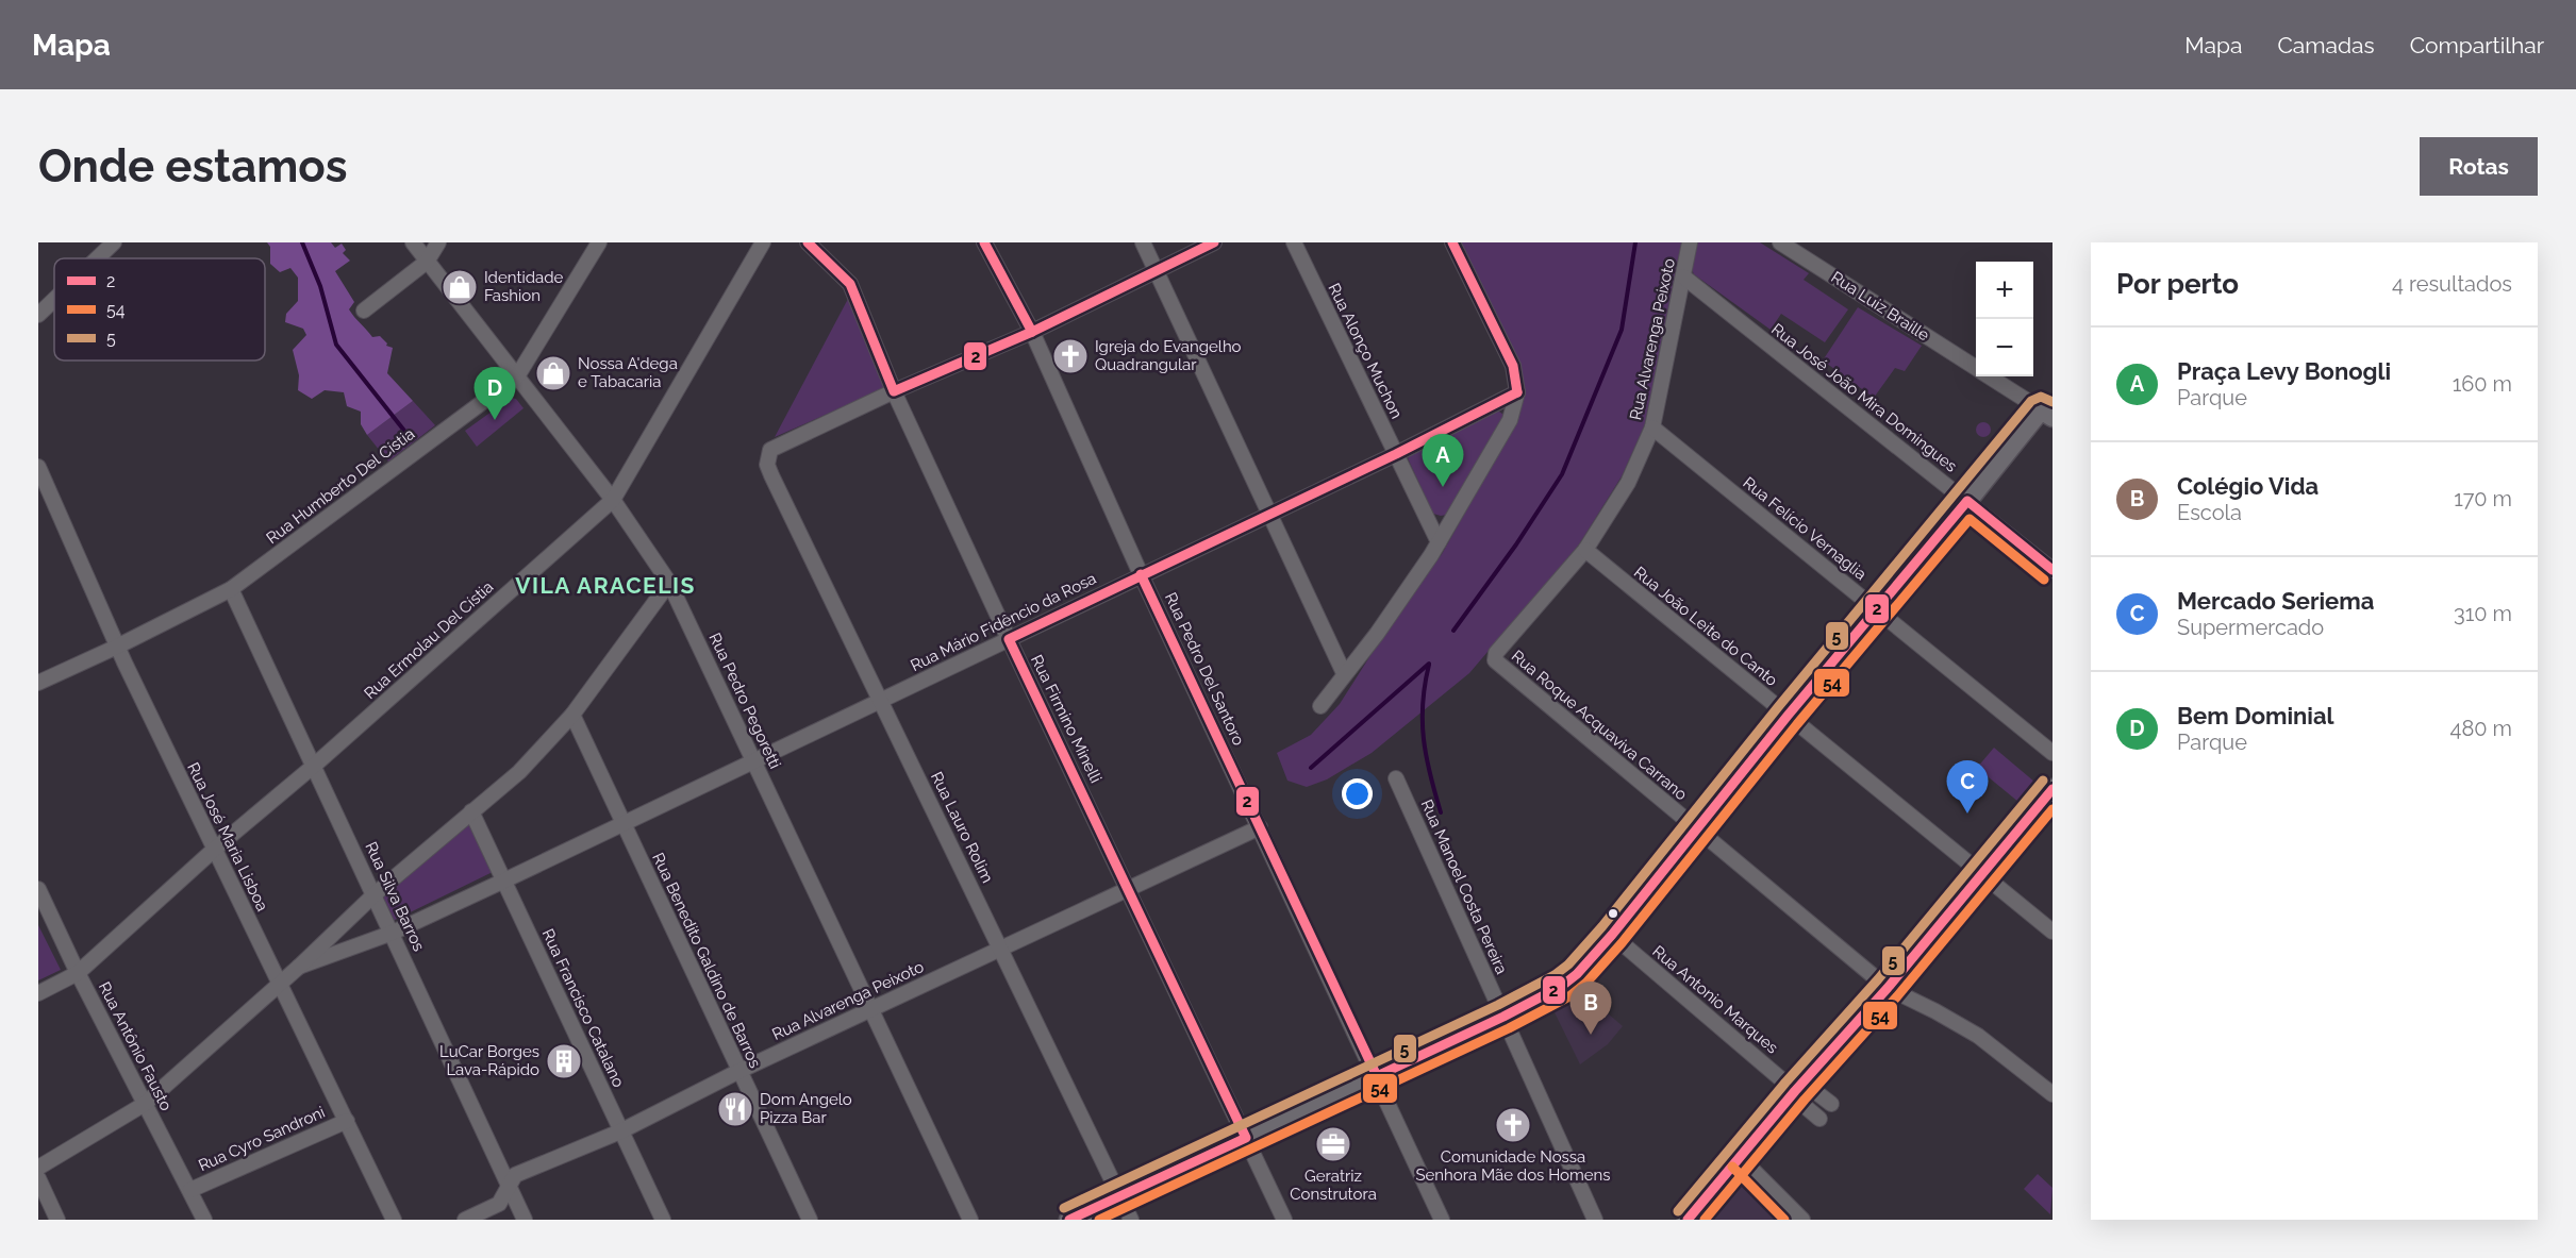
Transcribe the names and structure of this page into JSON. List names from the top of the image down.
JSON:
{
  "streets": {
    "street": [
      "Rua Luiz Braille",
      "Rua Alvarenga Peixoto",
      "Rua Alonço Muchon",
      "Rua José João Mira Domingues",
      "Rua Humberto Del Cístia",
      "Rua Felício Vernaglia",
      "Rua Mário Fidêncio da Rosa",
      "Rua João Leite do Canto",
      "Rua Ermolau Del Cístia",
      "Rua Pedro Del Santoro",
      "Rua Pedro Pegoretti",
      "Rua Firmino Minelli",
      "Rua Roque Acquaviva Carrano",
      "Rua Lauro Rolim",
      "Rua José Maria Lisboa",
      "Rua Manoel Costa Pereira",
      "Rua Silva Barros",
      "Rua Benedito Galdino de Barros",
      "Rua Antonio Marques",
      "Rua Francisco Catalano",
      "Rua Antônio Fausto",
      "Rua Cyro Sandroni"
    ]
  },
  "crossings": [
    ["Rua Alvarenga Peixoto", "Rua José João Mira Domingues"],
    ["Rua Alvarenga Peixoto", "Rua Felício Vernaglia"],
    ["Rua Alvarenga Peixoto", "Rua João Leite do Canto"],
    ["Rua Alvarenga Peixoto", "Rua Pedro Del Santoro"],
    ["Rua Alvarenga Peixoto", "Rua Pedro Pegoretti"],
    ["Rua Alvarenga Peixoto", "Rua Firmino Minelli"],
    ["Rua Alvarenga Peixoto", "Rua Roque Acquaviva Carrano"],
    ["Rua Alvarenga Peixoto", "Rua Lauro Rolim"],
    ["Rua Alvarenga Peixoto", "Rua Silva Barros"],
    ["Rua Alvarenga Peixoto", "Rua Benedito Galdino de Barros"],
    ["Rua Alvarenga Peixoto", "Rua Francisco Catalano"],
    ["Rua Alonço Muchon", "Rua Mário Fidêncio da Rosa"],
    ["Rua Humberto Del Cístia", "Rua Pedro Pegoretti"],
    ["Rua Humberto Del Cístia", "Rua José Maria Lisboa"],
    ["Rua Humberto Del Cístia", "Rua Silva Barros"],
    ["Rua Mário Fidêncio da Rosa", "Rua Pedro Del Santoro"],
    ["Rua Mário Fidêncio da Rosa", "Rua Pedro Pegoretti"],
    ["Rua Mário Fidêncio da Rosa", "Rua Firmino Minelli"],
    ["Rua Mário Fidêncio da Rosa", "Rua Lauro Rolim"],
    ["Rua Mário Fidêncio da Rosa", "Rua Silva Barros"],
    ["Rua Mário Fidêncio da Rosa", "Rua Benedito Galdino de Barros"],
    ["Rua Mário Fidêncio da Rosa", "Rua Francisco Catalano"],
    ["Rua Ermolau Del Cístia", "Rua Pedro Pegoretti"],
    ["Rua Ermolau Del Cístia", "Rua José Maria Lisboa"],
    ["Rua Ermolau Del Cístia", "Rua Silva Barros"],
    ["Rua Ermolau Del Cístia", "Rua Antônio Fausto"],
    ["Rua Firmino Minelli", "Rua Lauro Rolim"],
    ["Rua José Maria Lisboa", "Rua Cyro Sandroni"],
    ["Rua Antônio Fausto", "Rua Cyro Sandroni"]
  ],
  "districts": ["VILA ARACELIS"],
  "places": {
    "shop": ["Identidade Fashion", "Nossa A'dega e Tabacaria"],
    "church": ["Igreja do Evangelho Quadrangular", "Comunidade Nossa Senhora Mãe dos Homens"],
    "building": ["LuCar Borges Lava-Rápido"],
    "restaurant": ["Dom Angelo Pizza Bar"],
    "office": ["Geratriz Construtora"]
  },
  "lines": ["transit line 2", "transit line 5", "transit line 54"],
  "legend": ["2", "54", "5"],
  "page": {
    "header": "Mapa",
    "nav": ["Mapa", "Camadas", "Compartilhar"],
    "buttons": "Rotas",
    "title": "Onde estamos",
    "heading": ["Por perto", "4 resultados"],
    "map_buttons": ["+", "−"],
    "list": [
      {
        "mark": "A",
        "name": "Praça Levy Bonogli",
        "note": "Parque",
        "value": "160 m"
      },
      {
        "mark": "B",
        "name": "Colégio Vida",
        "note": "Escola",
        "value": "170 m"
      },
      {
        "mark": "C",
        "name": "Mercado Seriema",
        "note": "Supermercado",
        "value": "310 m"
      },
      {
        "mark": "D",
        "name": "Bem Dominial",
        "note": "Parque",
        "value": "480 m"
      }
    ],
    "pins": [
      "D",
      "A",
      "C",
      "B"
    ]
  }
}
